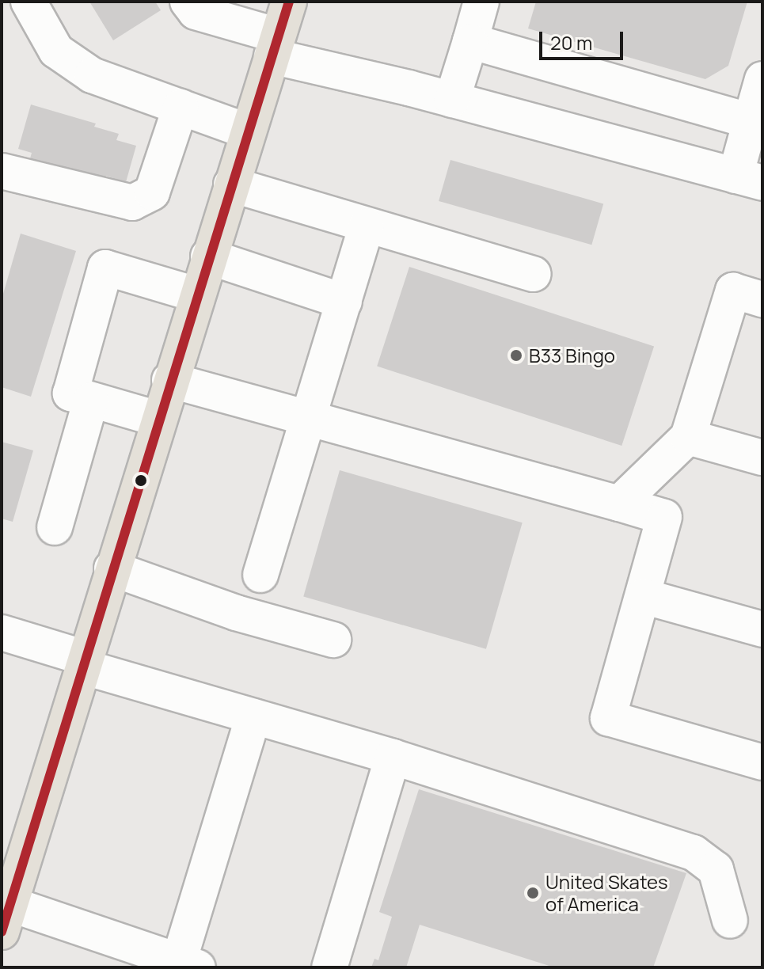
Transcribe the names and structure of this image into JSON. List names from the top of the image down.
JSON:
{
  "places": ["B33 Bingo", "United Skates of America"],
  "scale_bar": "20 m"
}
